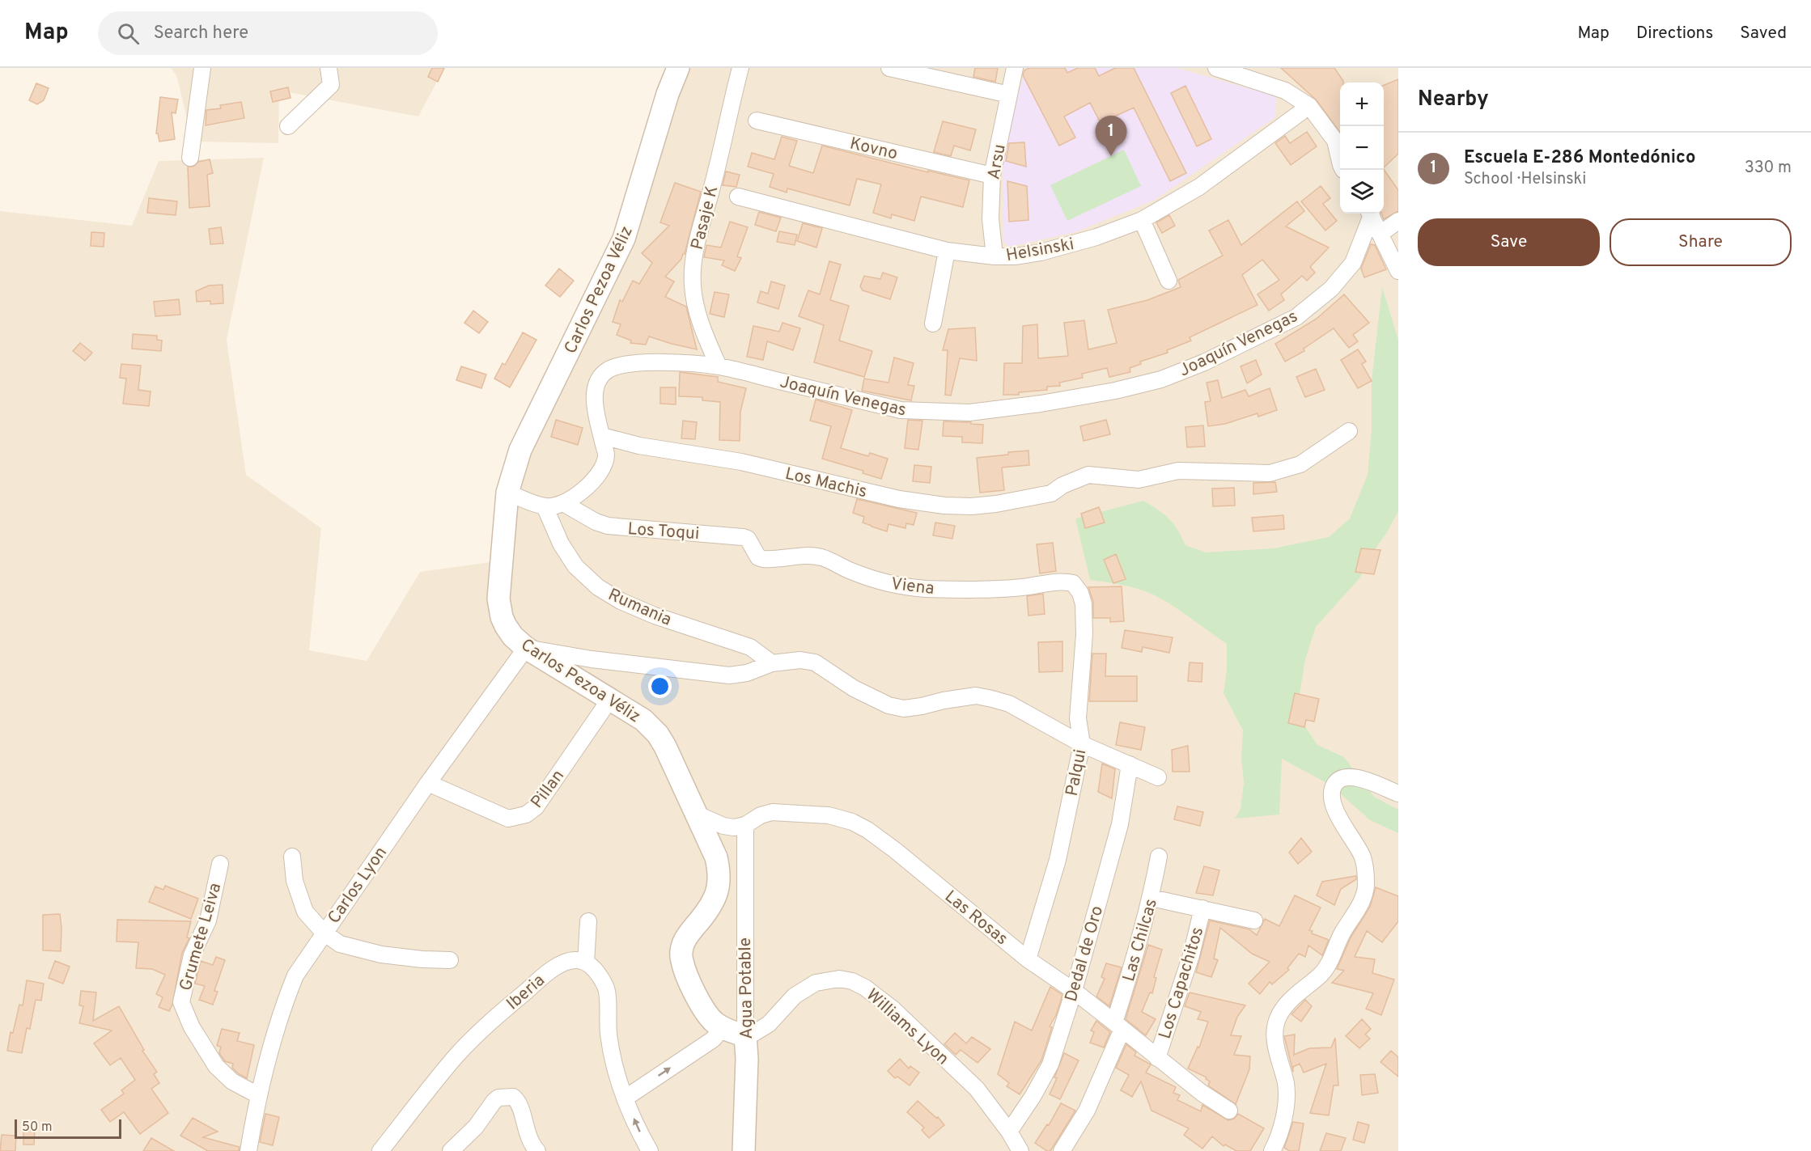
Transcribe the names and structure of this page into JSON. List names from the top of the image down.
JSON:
{
  "streets": {
    "main road": ["Carlos Pezoa Véliz", "Agua Potable"],
    "street": [
      "Kovno",
      "Arsu",
      "Pasaje K",
      "Helsinski",
      "Joaquín Venegas",
      "Los Machis",
      "Los Toqui",
      "Viena",
      "Rumania",
      "Palqui",
      "Pillan",
      "Carlos Lyon",
      "Las Rosas",
      "Grumete Leiva",
      "Las Chilcas",
      "Dedal de Oro",
      "Los Capachitos",
      "Iberia",
      "Williams Lyon"
    ]
  },
  "crossings": [
    ["Kovno", "Arsu"],
    ["Arsu", "Helsinski"],
    ["Pasaje K", "Joaquín Venegas"],
    ["Carlos Pezoa Véliz", "Pillan"],
    ["Carlos Pezoa Véliz", "Carlos Lyon"],
    ["Carlos Pezoa Véliz", "Las Rosas"],
    ["Carlos Pezoa Véliz", "Agua Potable"],
    ["Carlos Pezoa Véliz", "Williams Lyon"],
    ["Joaquín Venegas", "Los Machis"],
    ["Joaquín Venegas", "Los Toqui"],
    ["Joaquín Venegas", "Rumania"],
    ["Los Toqui", "Viena"],
    ["Viena", "Palqui"],
    ["Palqui", "Las Rosas"],
    ["Pillan", "Carlos Lyon"],
    ["Carlos Lyon", "Grumete Leiva"],
    ["Las Rosas", "Las Chilcas"],
    ["Las Rosas", "Dedal de Oro"],
    ["Las Rosas", "Los Capachitos"],
    ["Las Rosas", "Agua Potable"],
    ["Dedal de Oro", "Williams Lyon"],
    ["Agua Potable", "Williams Lyon"]
  ],
  "scale_bar": "50 m",
  "page": {
    "header": "Map",
    "search": "Search here",
    "nav": ["Map", "Directions", "Saved"],
    "heading": "Nearby",
    "map_buttons": ["+", "−"],
    "pins": "1",
    "list": [
      {
        "mark": "1",
        "name": "Escuela E-286 Montedónico",
        "note": "School · Helsinski",
        "value": "330 m"
      }
    ],
    "buttons": ["Save", "Share"],
    "scale": "50 m"
  }
}
